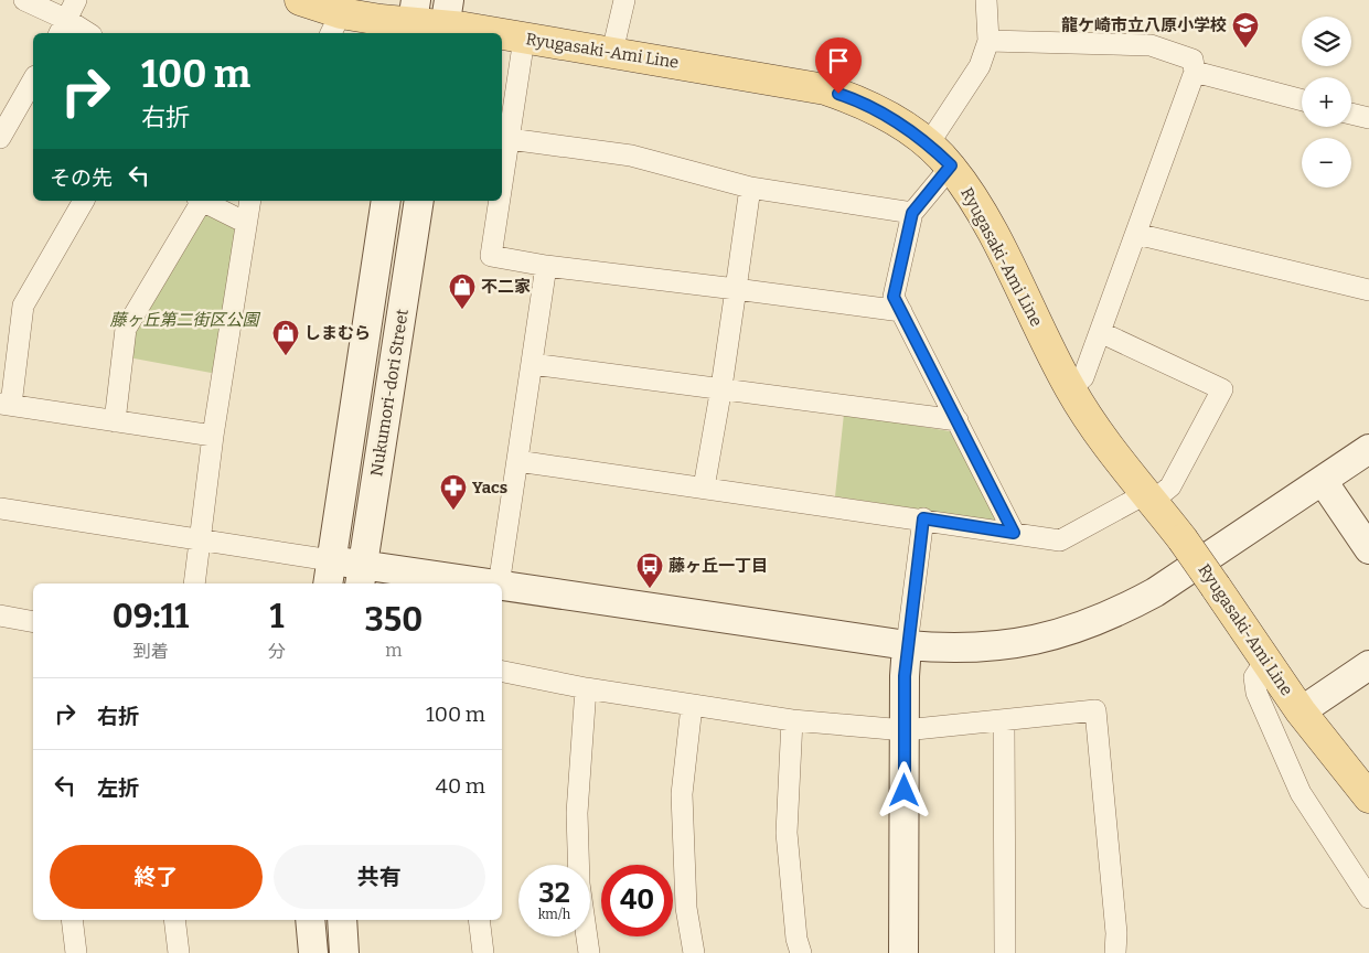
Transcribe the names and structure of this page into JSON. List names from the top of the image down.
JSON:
{
  "streets": {
    "main road": ["Ryugasaki-Ami Line"],
    "street": ["Nukumori-dori Street"]
  },
  "parks": ["藤ヶ丘第二街区公園"],
  "places": {
    "school or university": ["龍ケ崎市立八原小学校"],
    "shop": ["不二家", "しまむら"],
    "pharmacy": ["Yacs"],
    "bus stop": ["藤ヶ丘一丁目"]
  },
  "page": {
    "map_buttons": ["+", "−"],
    "turn": ["100 m", "右折"],
    "then": "その先",
    "eta": [
      "09:11",
      "到着",
      "1",
      "分",
      "350",
      "m"
    ],
    "list": [
      {
        "name": "右折",
        "value": "100 m"
      },
      {
        "name": "左折",
        "value": "40 m"
      }
    ],
    "buttons": ["終了", "共有"],
    "speed": "32 km/h",
    "limit": "40"
  }
}
